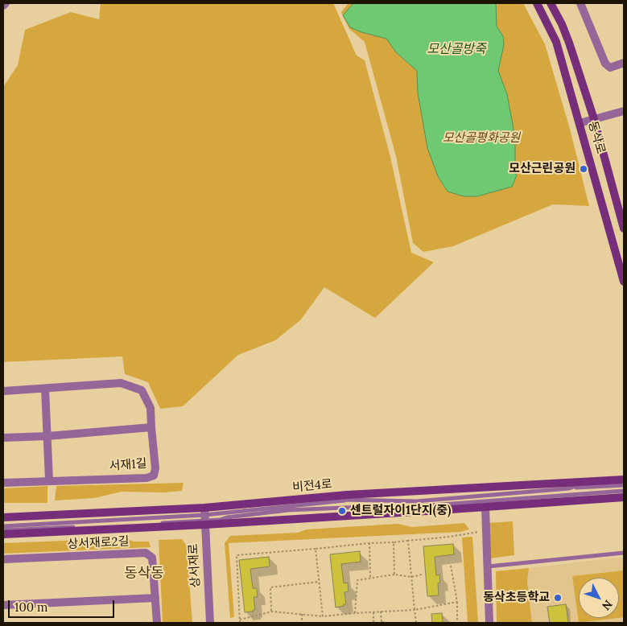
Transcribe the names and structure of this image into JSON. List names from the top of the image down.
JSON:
{
  "streets": {
    "main road": ["동삭로", "비전4로"],
    "street": ["서재1길", "상서재로2길", "상서재로"]
  },
  "crossings": [
    ["비전4로", "상서재로"]
  ],
  "districts": ["동삭동"],
  "water": ["모산골방죽"],
  "parks": ["모산골평화공원"],
  "places": ["모산근린공원", "센트럴자이1단지(중)", "동삭초등학교"],
  "scale_bar": "100 m",
  "north": "bottom right"
}
